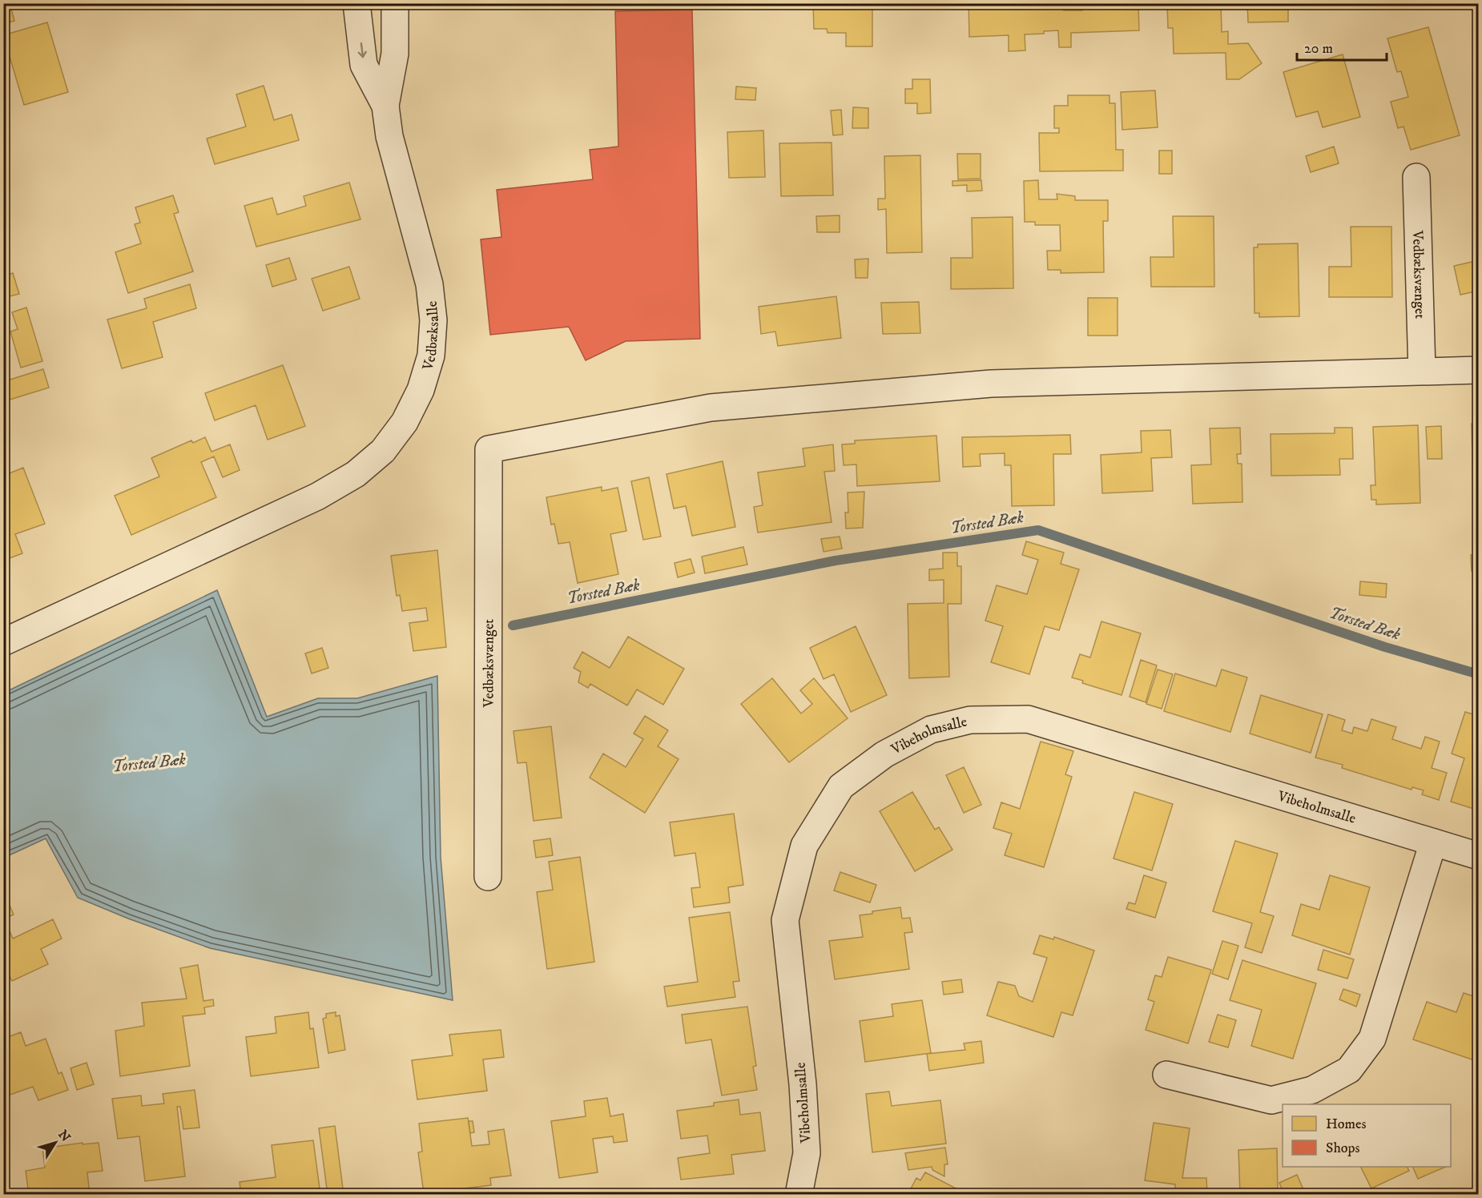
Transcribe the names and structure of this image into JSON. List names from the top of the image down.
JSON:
{
  "streets": {
    "street": ["Vedbæksvænget", "Vedbæksalle", "Vibeholmsalle"]
  },
  "water": ["Torsted Bæk"],
  "legend": ["Homes", "Shops"],
  "scale_bar": "20 m",
  "north": "top right"
}
